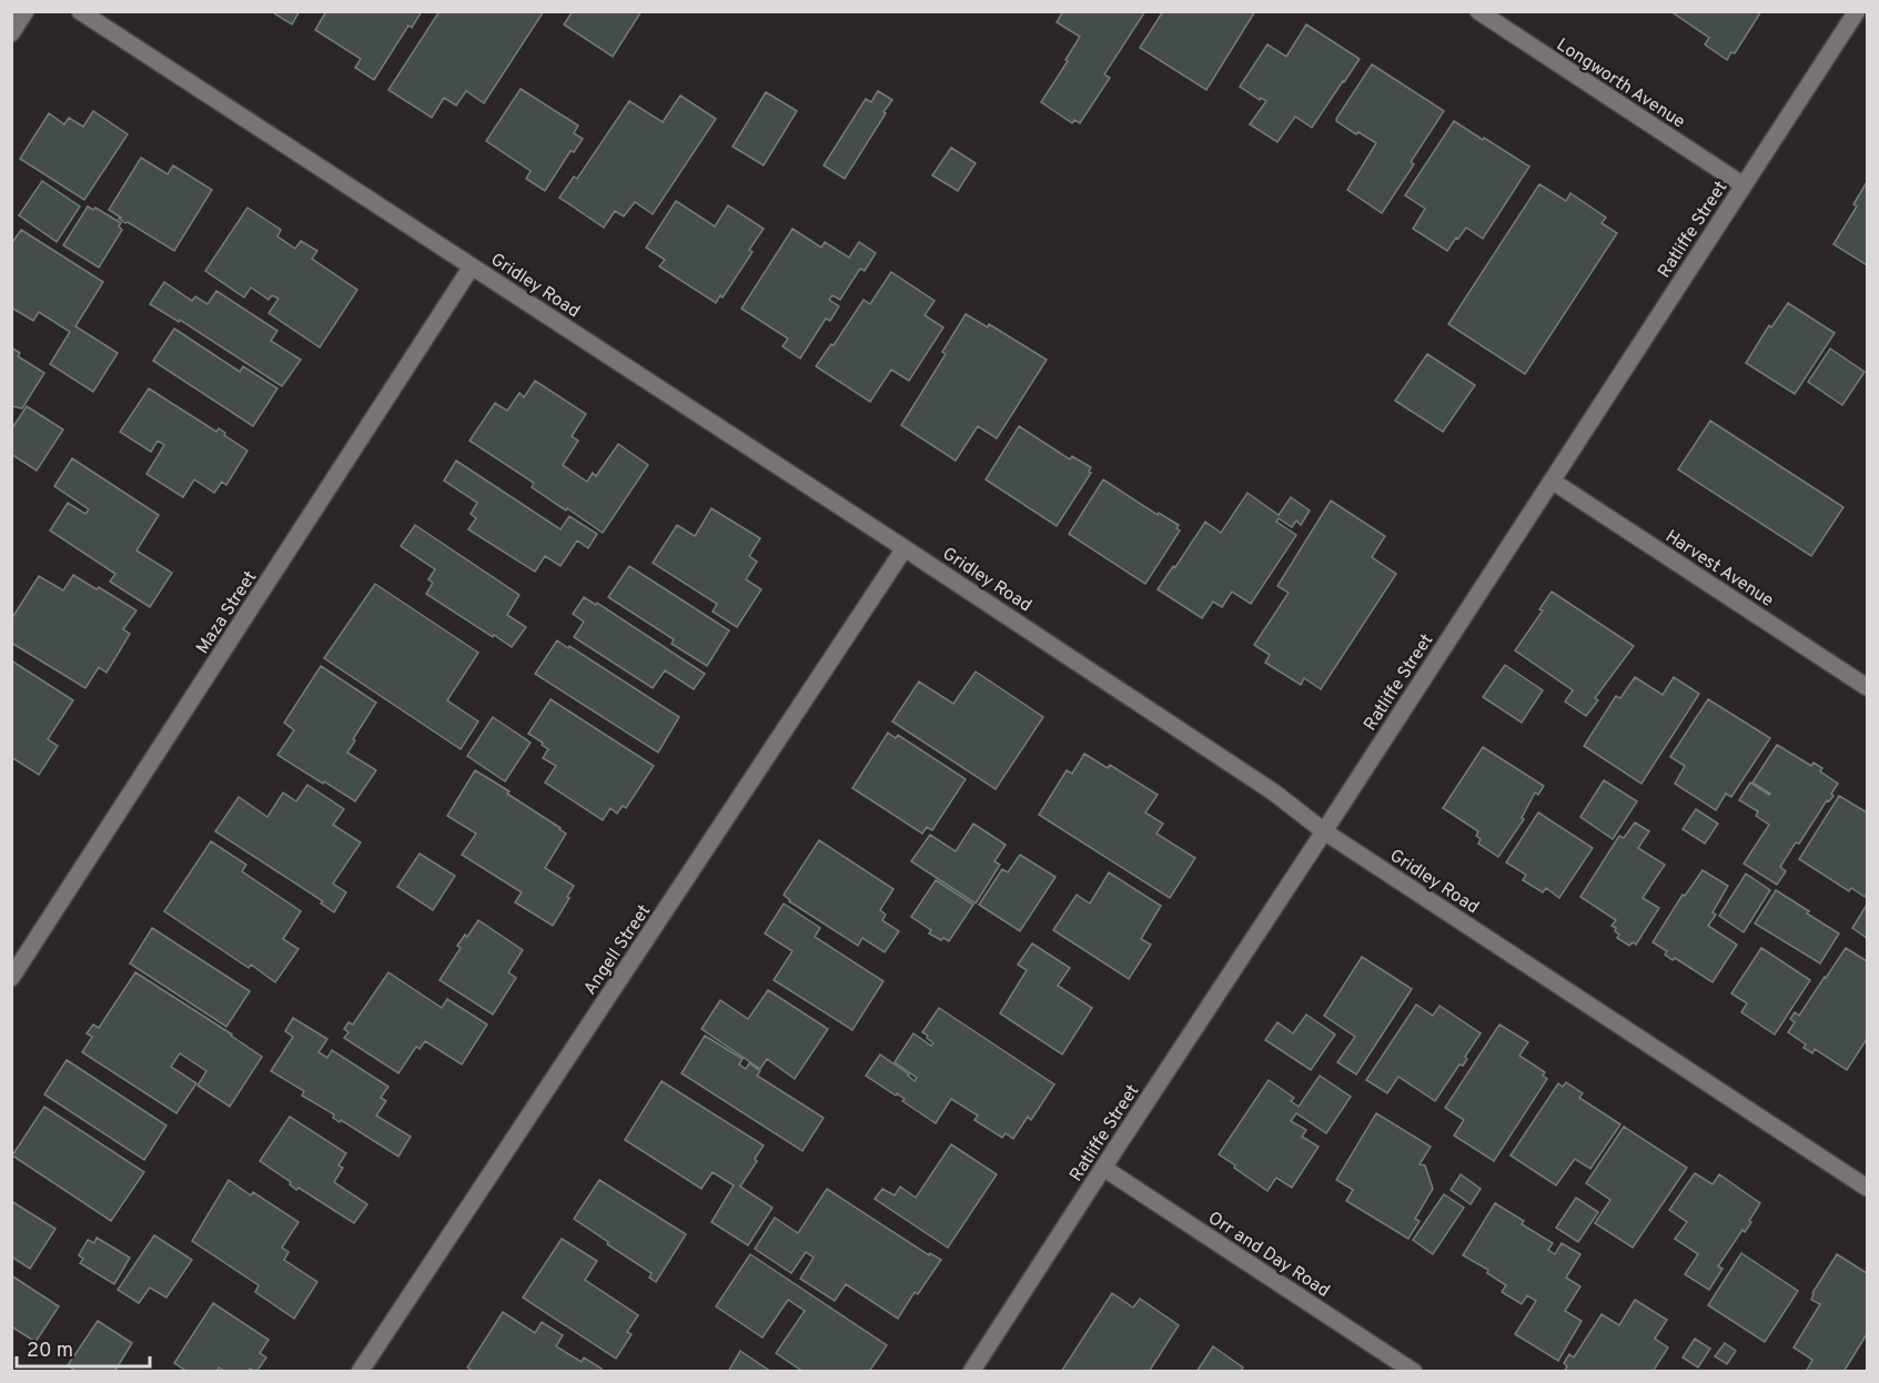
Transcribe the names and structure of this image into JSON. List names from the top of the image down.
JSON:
{
  "streets": {
    "street": [
      "Longworth Avenue",
      "Ratliffe Street",
      "Gridley Road",
      "Harvest Avenue",
      "Maza Street",
      "Angell Street",
      "Orr and Day Road"
    ]
  },
  "crossings": [
    ["Longworth Avenue", "Ratliffe Street"],
    ["Ratliffe Street", "Gridley Road"],
    ["Ratliffe Street", "Harvest Avenue"],
    ["Ratliffe Street", "Orr and Day Road"],
    ["Gridley Road", "Maza Street"],
    ["Gridley Road", "Angell Street"]
  ],
  "scale_bar": "20 m"
}
